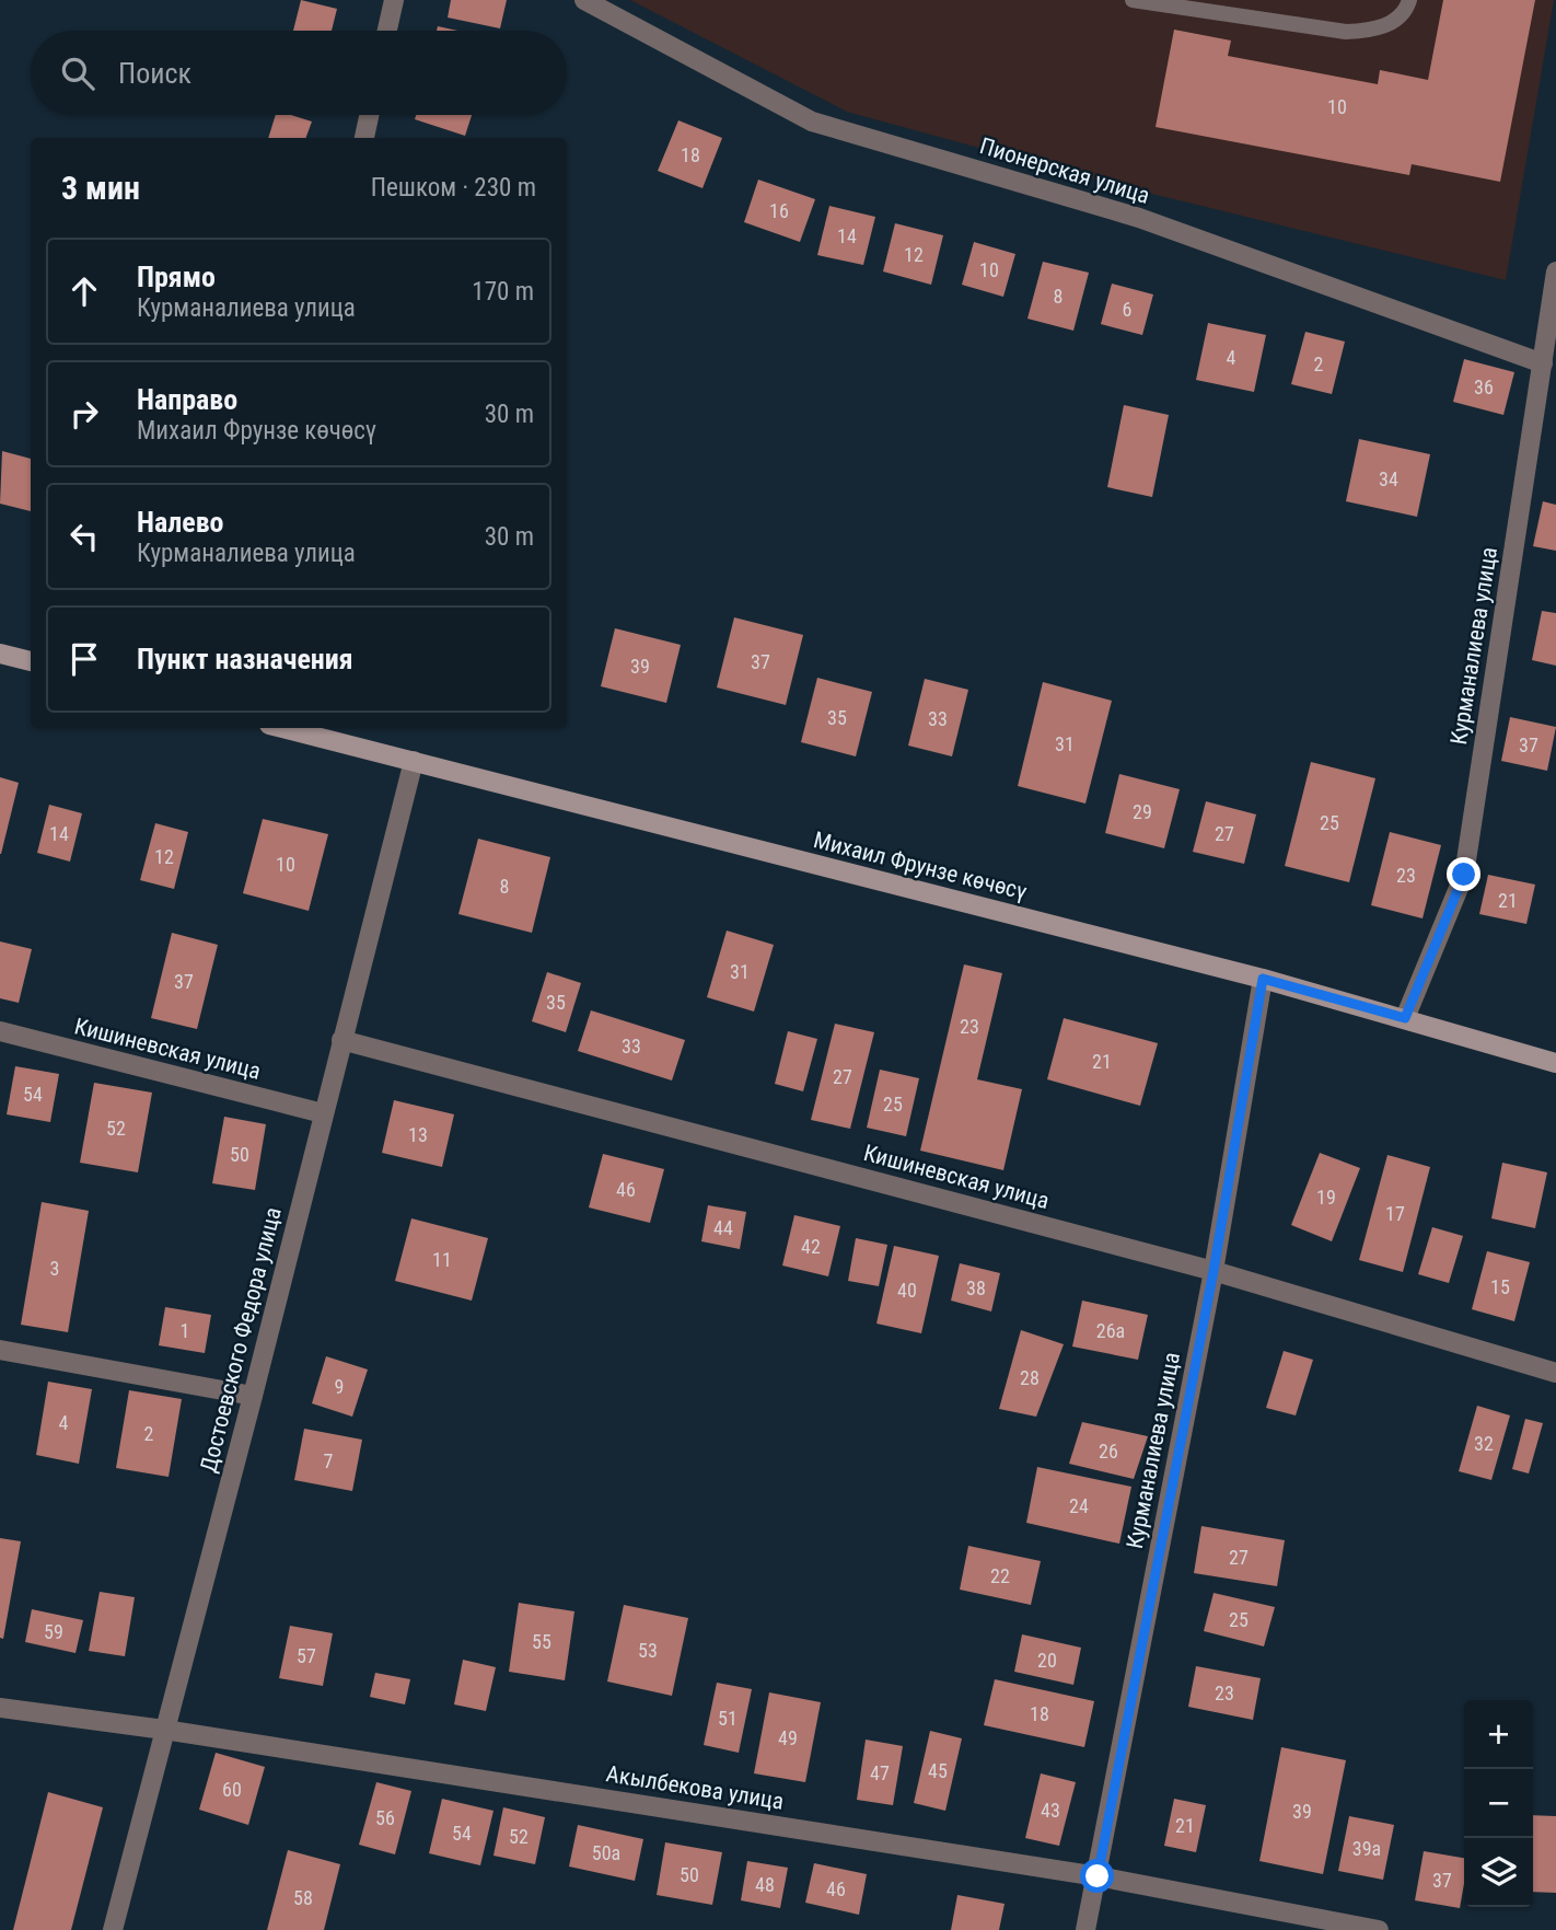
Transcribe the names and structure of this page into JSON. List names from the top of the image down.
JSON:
{
  "streets": {
    "main road": ["Михаил Фрунзе көчөсү"],
    "street": [
      "Пионерская улица",
      "Курманалиева улица",
      "Кишиневская улица",
      "Достоевского Федора улица",
      "Акылбекова улица"
    ]
  },
  "crossings": [
    ["Пионерская улица", "Курманалиева улица"],
    ["Курманалиева улица", "Михаил Фрунзе көчөсү"],
    ["Курманалиева улица", "Кишиневская улица"],
    ["Курманалиева улица", "Акылбекова улица"],
    ["Михаил Фрунзе көчөсү", "Достоевского Федора улица"],
    ["Кишиневская улица", "Достоевского Федора улица"],
    ["Достоевского Федора улица", "Акылбекова улица"]
  ],
  "house_numbers": [
    "10",
    "18",
    "16",
    "14",
    "12",
    "10",
    "8",
    "6",
    "4",
    "2",
    "36",
    "34",
    "37",
    "39",
    "35",
    "33",
    "31",
    "37",
    "29",
    "25",
    "14",
    "27",
    "12",
    "10",
    "23",
    "8",
    "21",
    "31",
    "37",
    "35",
    "23",
    "33",
    "21",
    "27",
    "54",
    "25",
    "52",
    "13",
    "50",
    "46",
    "19",
    "17",
    "44",
    "42",
    "11",
    "3",
    "15",
    "38",
    "40",
    "1",
    "26а",
    "28",
    "9",
    "4",
    "2",
    "32",
    "26",
    "7",
    "24",
    "27",
    "22",
    "25",
    "59",
    "55",
    "53",
    "57",
    "20",
    "23",
    "18",
    "51",
    "49",
    "45",
    "47",
    "60",
    "43",
    "39",
    "56",
    "21",
    "54",
    "52",
    "39a",
    "50а",
    "50",
    "37",
    "48",
    "46",
    "58"
  ],
  "page": {
    "search": "Поиск",
    "heading": ["3 мин", "Пешком · 230 m"],
    "list": [
      ["Прямо", "Курманалиева улица", "170 m"],
      ["Направо", "Михаил Фрунзе көчөсү", "30 m"],
      ["Налево", "Курманалиева улица", "30 m"],
      "Пункт назначения"
    ],
    "map_buttons": ["+", "−"]
  }
}
